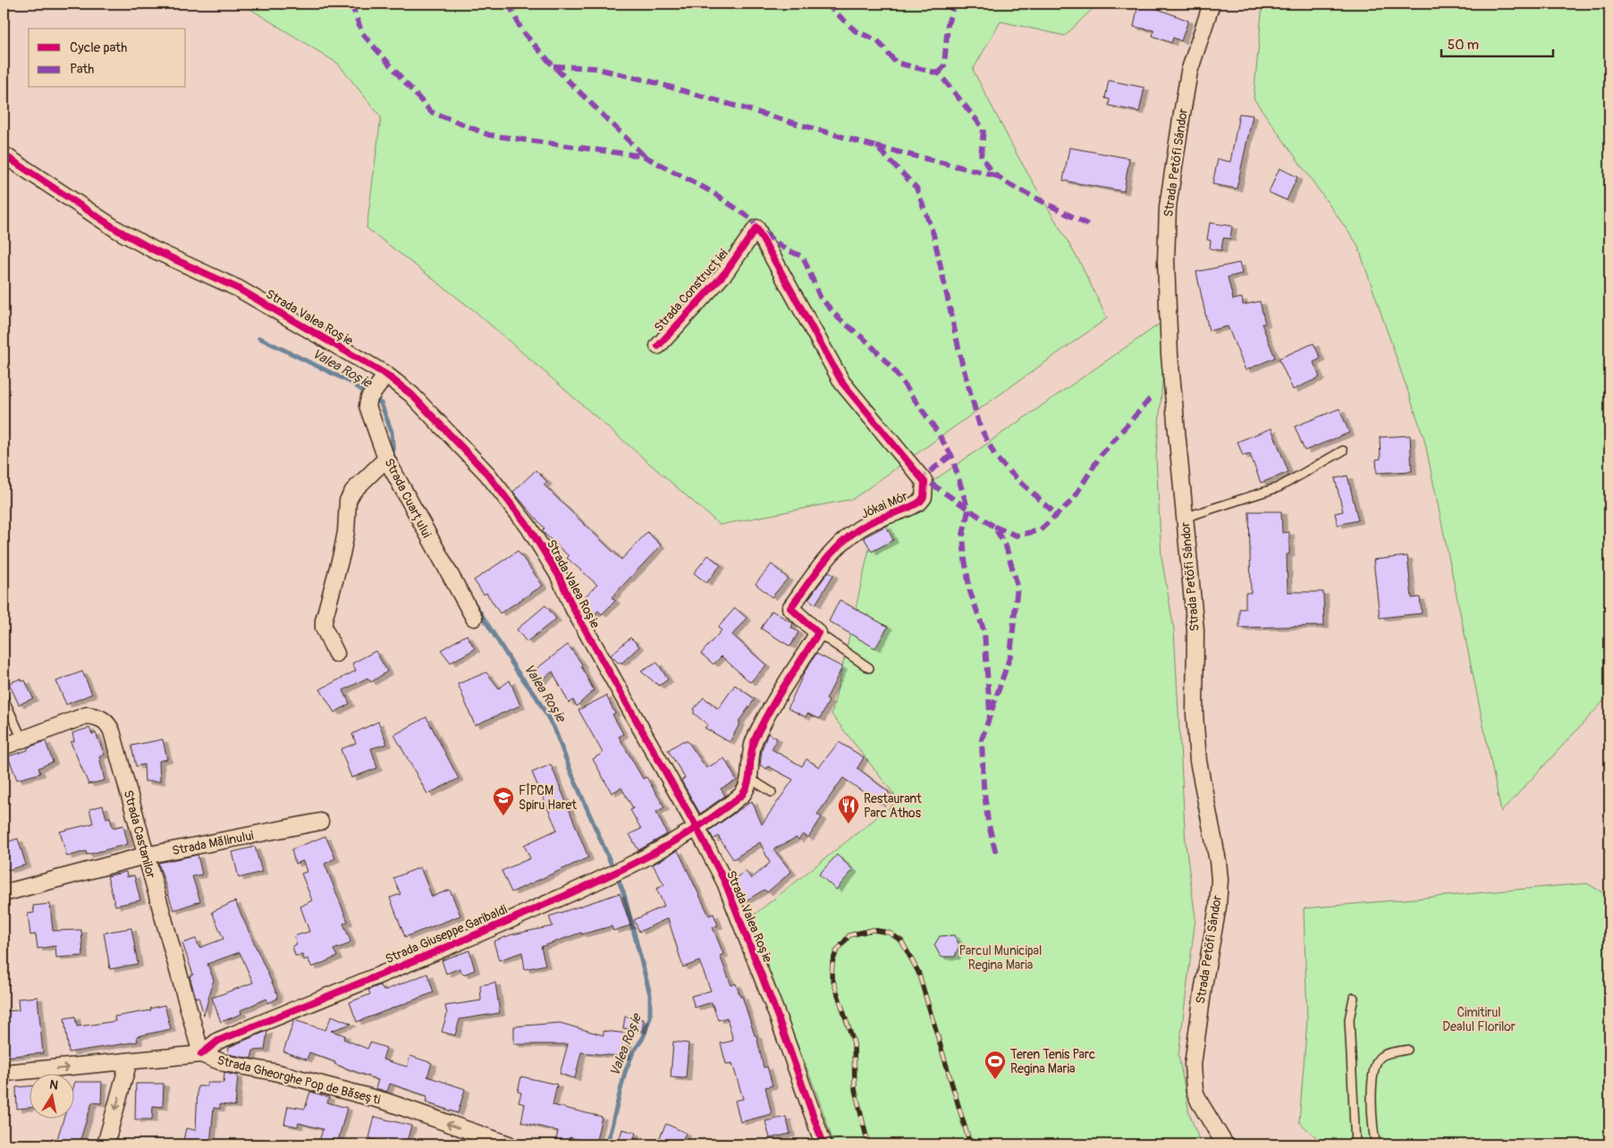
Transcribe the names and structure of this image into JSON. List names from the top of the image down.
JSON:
{
  "streets": {
    "street": [
      "Strada Petőfi Sándor",
      "Strada Construcției",
      "Strada Valea Roșie",
      "Strada Cuarțului",
      "Jókai Mór",
      "Strada Castanilor",
      "Strada Mălinului",
      "Strada Giuseppe Garibaldi",
      "Strada Gheorghe Pop de Băsești"
    ]
  },
  "crossings": [
    ["Strada Construcției", "Jókai Mór"],
    ["Strada Valea Roșie", "Strada Cuarțului"],
    ["Strada Valea Roșie", "Strada Giuseppe Garibaldi"],
    ["Strada Castanilor", "Strada Mălinului"],
    ["Strada Castanilor", "Strada Giuseppe Garibaldi"],
    ["Strada Castanilor", "Strada Gheorghe Pop de Băsești"],
    ["Strada Giuseppe Garibaldi", "Strada Gheorghe Pop de Băsești"]
  ],
  "water": ["Valea Roșie"],
  "parks": ["Parcul Municipal Regina Maria", "Cimitirul Dealul Florilor"],
  "places": {
    "school or university": ["FÎPCM Spiru Haret"],
    "restaurant": ["Restaurant Parc Athos"],
    "sports": ["Teren Tenis Parc Regina Maria"]
  },
  "legend": ["Cycle path", "Path"],
  "scale_bar": "50 m",
  "north": "top"
}
